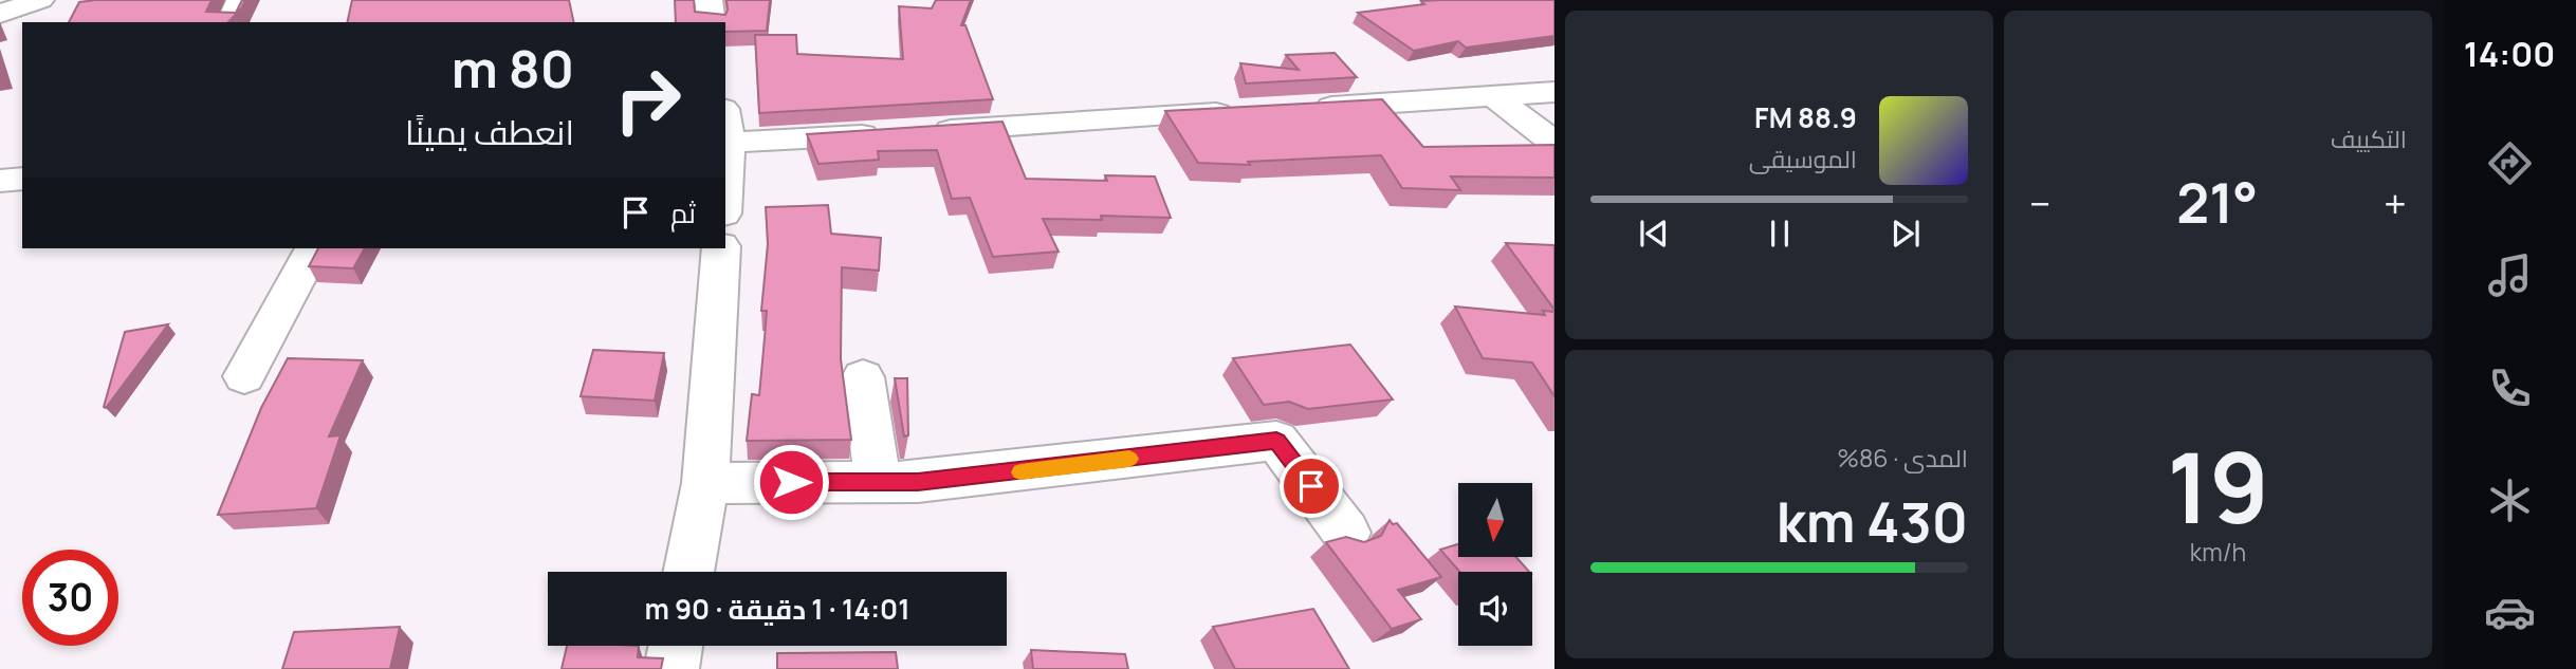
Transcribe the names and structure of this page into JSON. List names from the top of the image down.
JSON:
{
  "north": "bottom",
  "page": {
    "tabs": "14:00",
    "tile": [
      "التكييف",
      ["19", "km/h"],
      ["المدى · 86%", "430 km"]
    ],
    "turn": ["80 m", "انعطف يمينًا"],
    "song": ["88.9 FM", "الموسيقى"],
    "heat": ["−", "21°", "+"],
    "then": "ثم",
    "limit": "30",
    "trip": "14:01 · 1 دقيقة · 90 m"
  }
}
